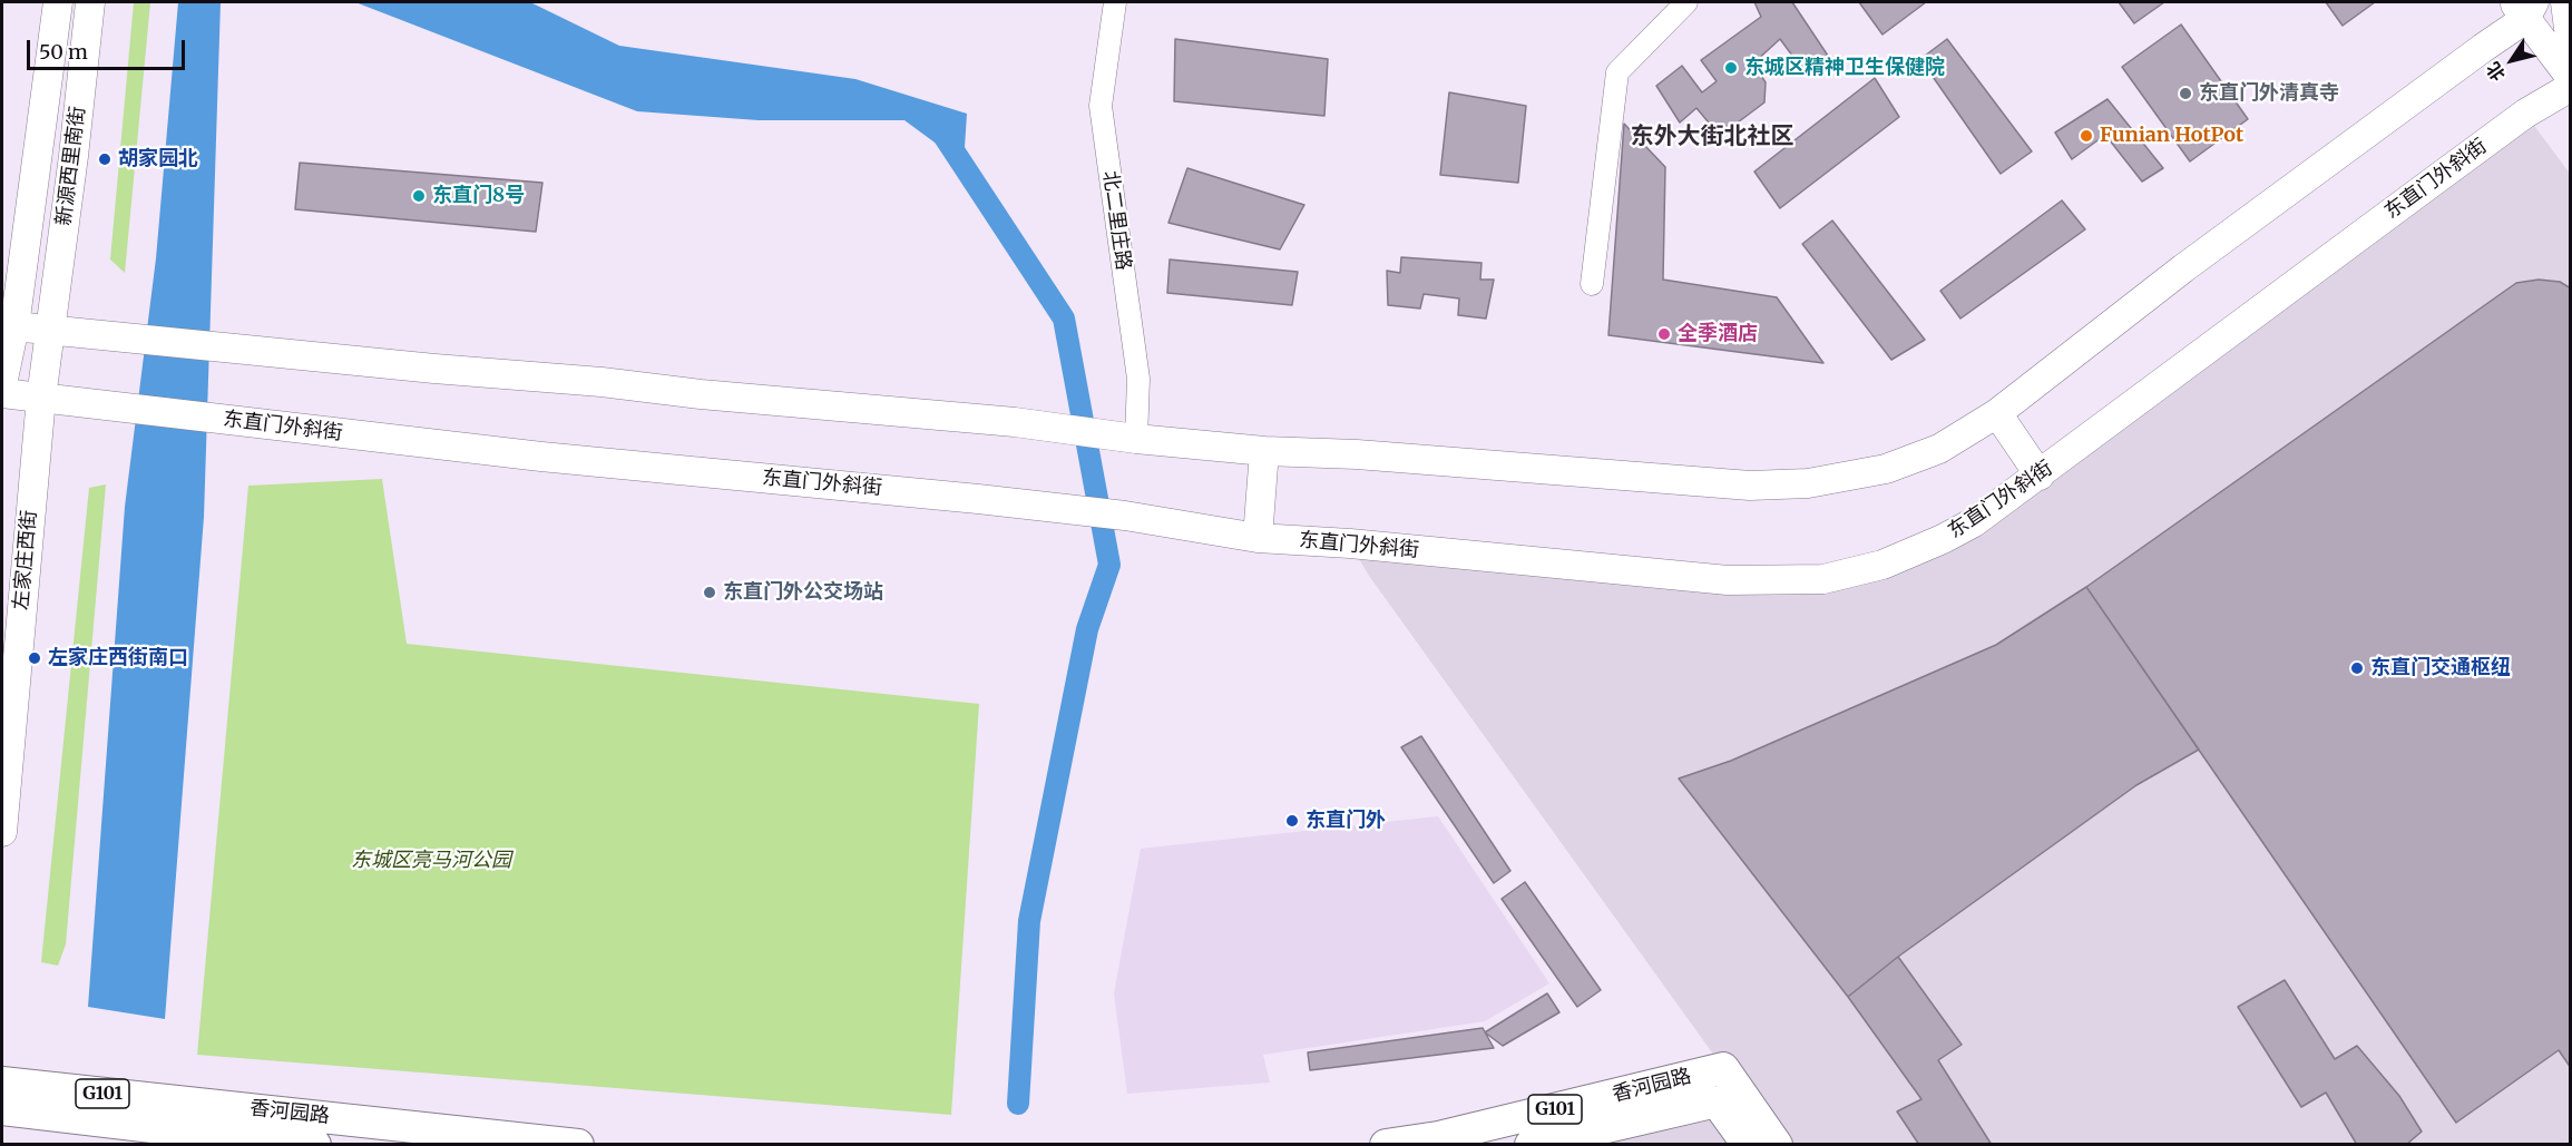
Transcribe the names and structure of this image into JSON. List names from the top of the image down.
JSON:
{
  "streets": {
    "highway": ["香河园路", "G101"],
    "main road": ["新源西里南街", "东直门外斜街", "左家庄西街"],
    "street": ["北二里庄路"]
  },
  "crossings": [
    ["新源西里南街", "左家庄西街"],
    ["东直门外斜街", "左家庄西街"]
  ],
  "districts": ["东外大街北社区"],
  "parks": ["东城区亮马河公园"],
  "places": [
    "东城区精神卫生保健院",
    "东直门外清真寺",
    "Funian HotPot",
    "胡家园北",
    "东直门8号",
    "全季酒店",
    "东直门外公交场站",
    "左家庄西街南口",
    "东直门交通枢纽",
    "东直门外"
  ],
  "scale_bar": "50 m",
  "north": "bottom left"
}
